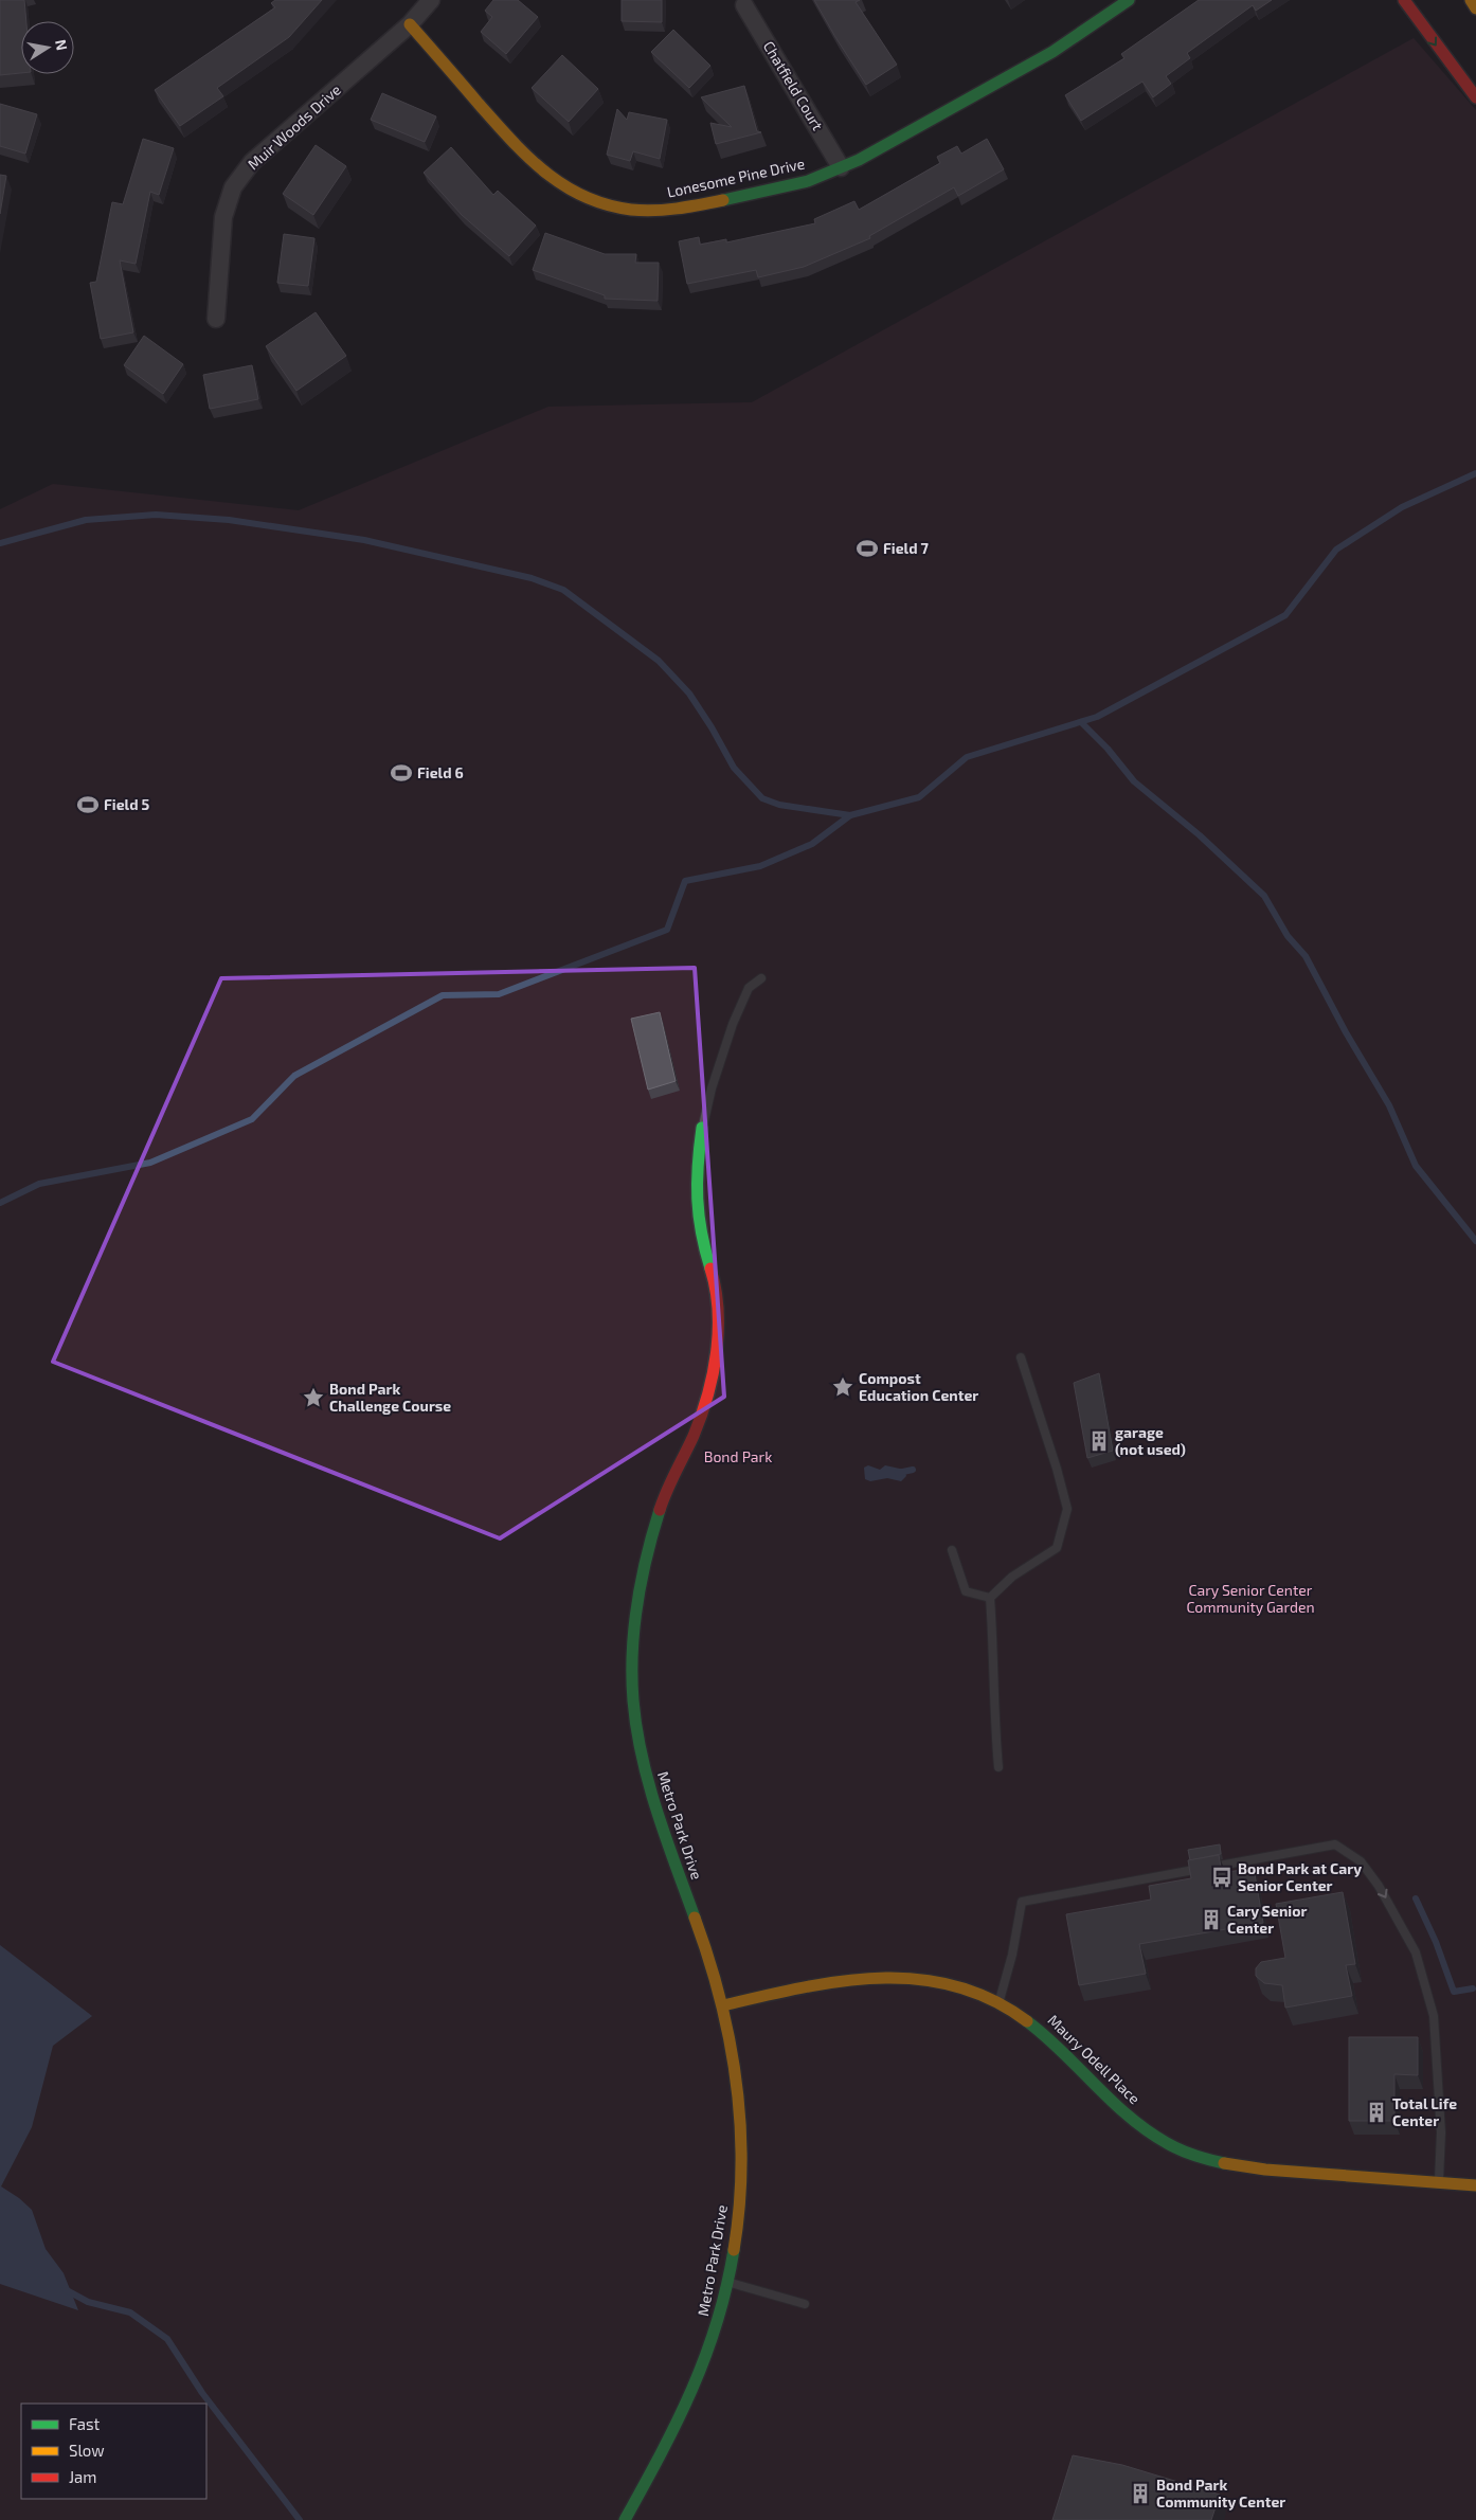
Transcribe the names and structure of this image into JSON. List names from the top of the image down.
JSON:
{
  "streets": {
    "street": [
      "Chatfield Court",
      "Muir Woods Drive",
      "Lonesome Pine Drive",
      "Metro Park Drive",
      "Maury Odell Place"
    ]
  },
  "crossings": [
    ["Chatfield Court", "Lonesome Pine Drive"],
    ["Muir Woods Drive", "Lonesome Pine Drive"],
    ["Metro Park Drive", "Maury Odell Place"]
  ],
  "parks": ["Bond Park", "Cary Senior Center Community Garden"],
  "places": {
    "sports": ["Field 7", "Field 6", "Field 5"],
    "place": ["Compost Education Center", "Bond Park Challenge Course"],
    "building": [
      "garage (not used)",
      "Cary Senior Center",
      "Total Life Center",
      "Bond Park Community Center"
    ],
    "bus stop": ["Bond Park at Cary Senior Center"]
  },
  "legend": ["Fast", "Slow", "Jam"],
  "north": "right"
}
